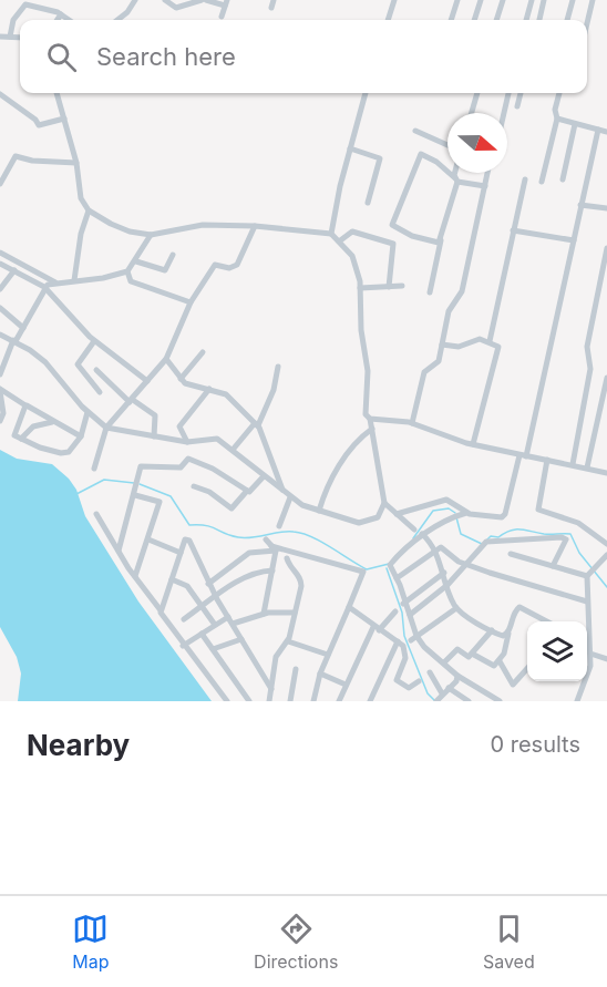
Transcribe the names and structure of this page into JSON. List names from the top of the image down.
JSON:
{
  "north": "right",
  "page": {
    "search": "Search here",
    "heading": ["Nearby", "0 results"],
    "nav": ["Map", "Directions", "Saved"]
  }
}
